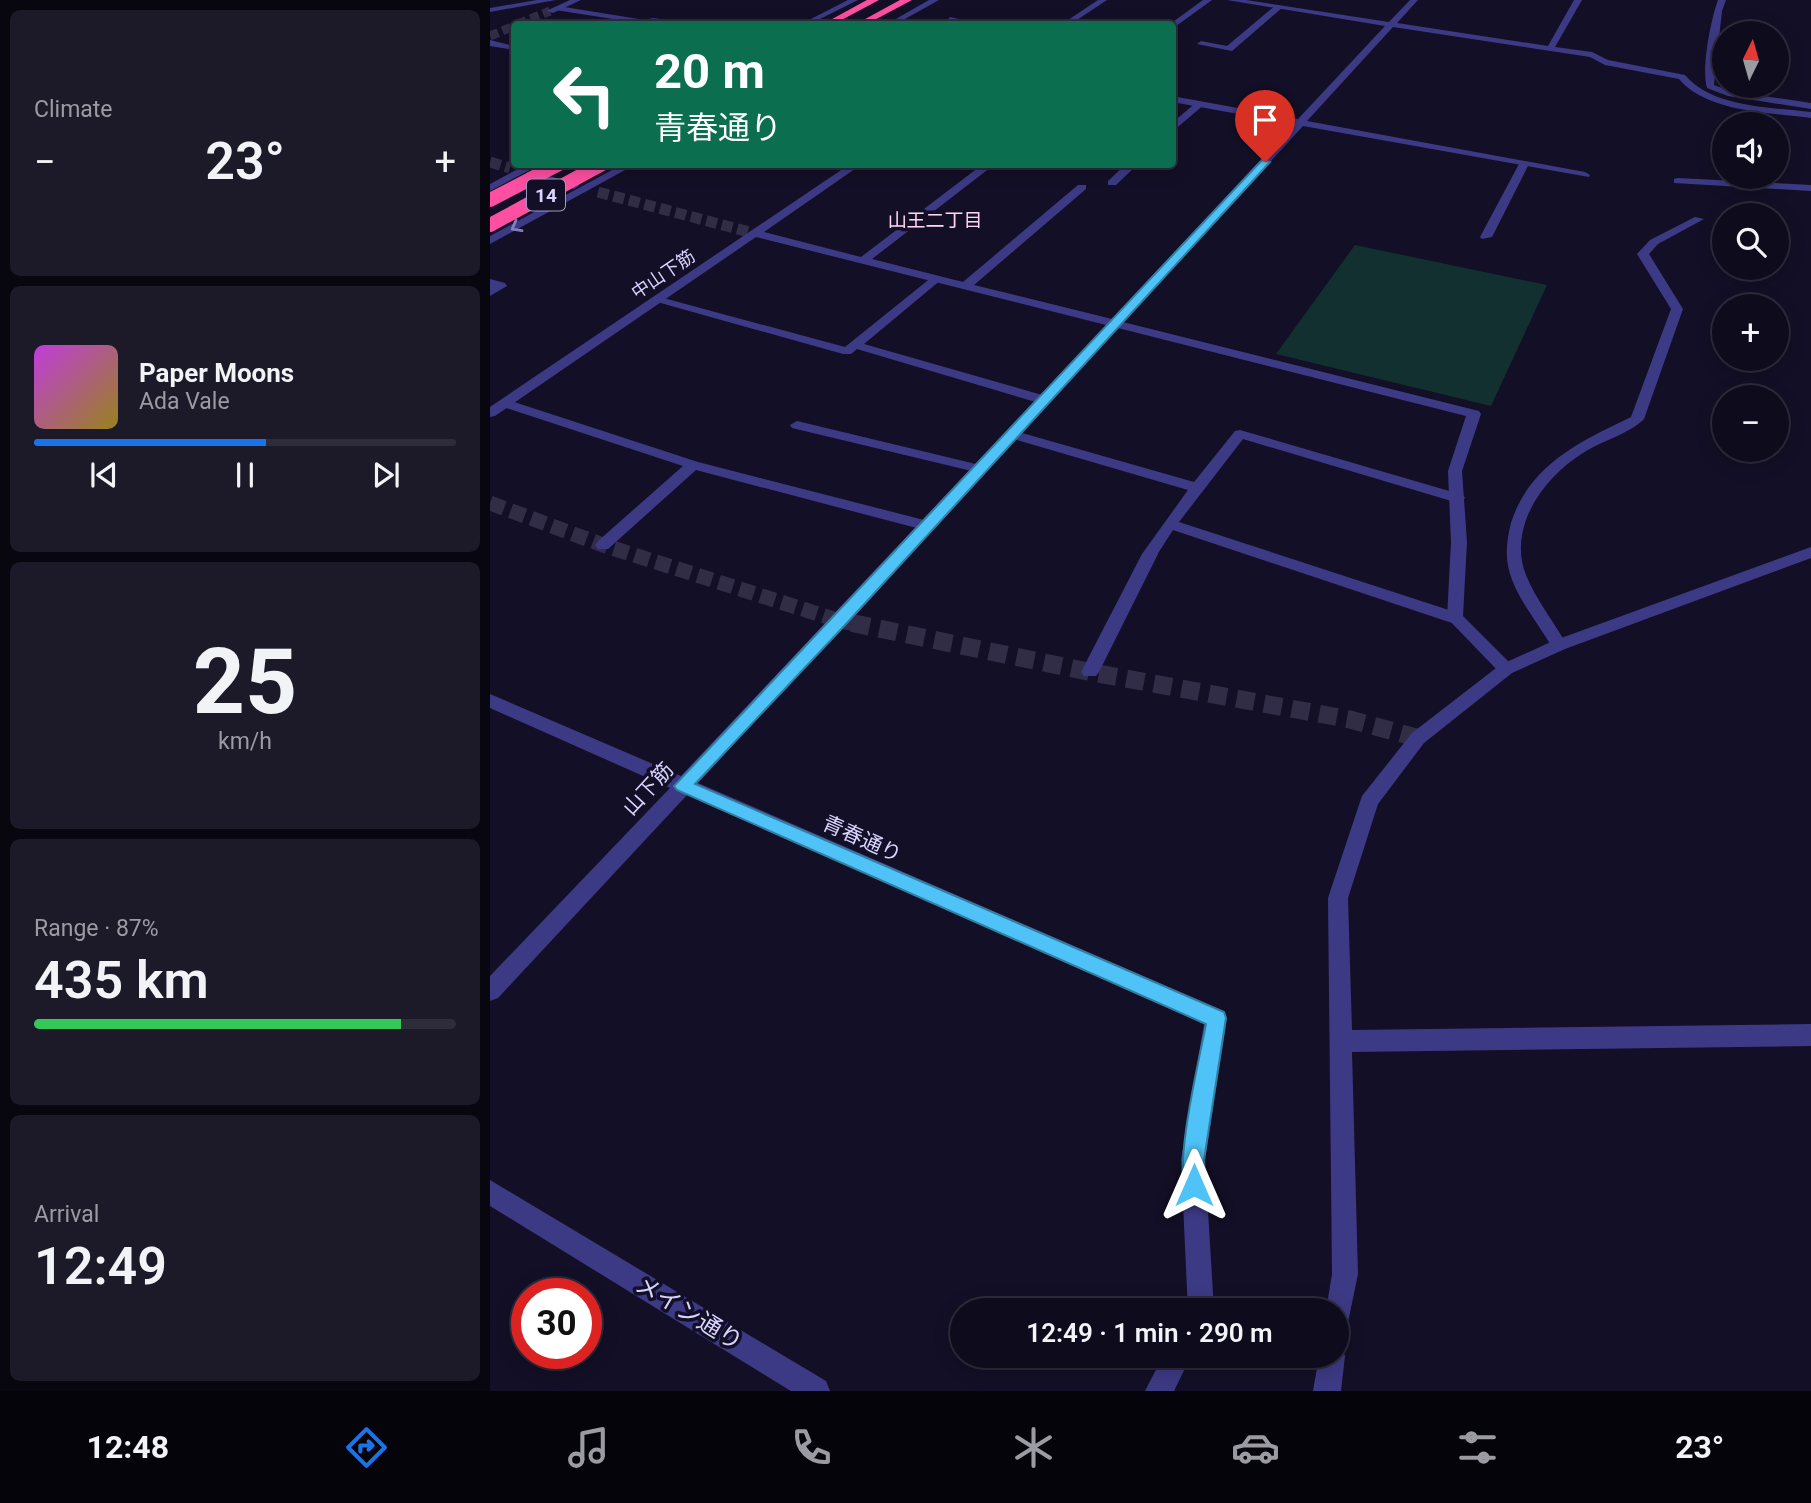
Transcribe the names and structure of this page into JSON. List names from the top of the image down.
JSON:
{
  "streets": {
    "highway": ["14"],
    "street": [
      "中山下筋",
      "山下筋",
      "青春通り",
      "メイン通り"
    ]
  },
  "crossings": [
    ["山下筋", "青春通り"]
  ],
  "districts": ["山王二丁目"],
  "north": "top",
  "page": {
    "tile": [
      "Climate",
      ["25", "km/h"],
      ["Range · 87%", "435 km"],
      ["Arrival", "12:49"]
    ],
    "map_buttons": ["+", "−"],
    "turn": ["20 m", "青春通り"],
    "heat": ["−", "23°", "+"],
    "song": ["Paper Moons", "Ada Vale"],
    "limit": "30",
    "trip": "12:49 · 1 min · 290 m",
    "tabs": ["12:48", "23°"]
  }
}
